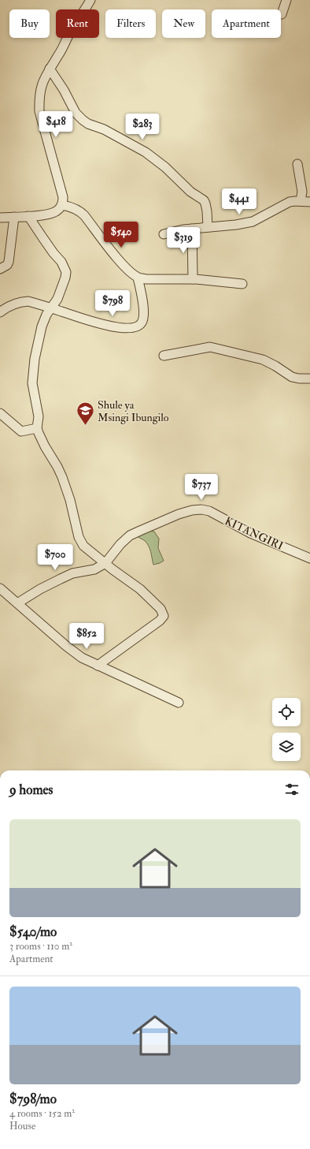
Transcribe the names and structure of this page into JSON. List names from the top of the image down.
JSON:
{
  "streets": {
    "street": ["KITANGIRI"]
  },
  "places": {
    "school or university": ["Shule ya Msingi Ibungilo"]
  },
  "page": {
    "chip": [
      "Buy",
      "Rent",
      "Filters",
      "New",
      "Apartment"
    ],
    "price": [
      "$418",
      "$283",
      "$441",
      "$540",
      "$319",
      "$798",
      "$737",
      "$700",
      "$852"
    ],
    "heading": "9 homes",
    "list": [
      {
        "name": "$540/mo",
        "note": "3 rooms · 110 m² · Apartment"
      },
      {
        "name": "$798/mo",
        "note": "4 rooms · 152 m² · House"
      }
    ]
  }
}
